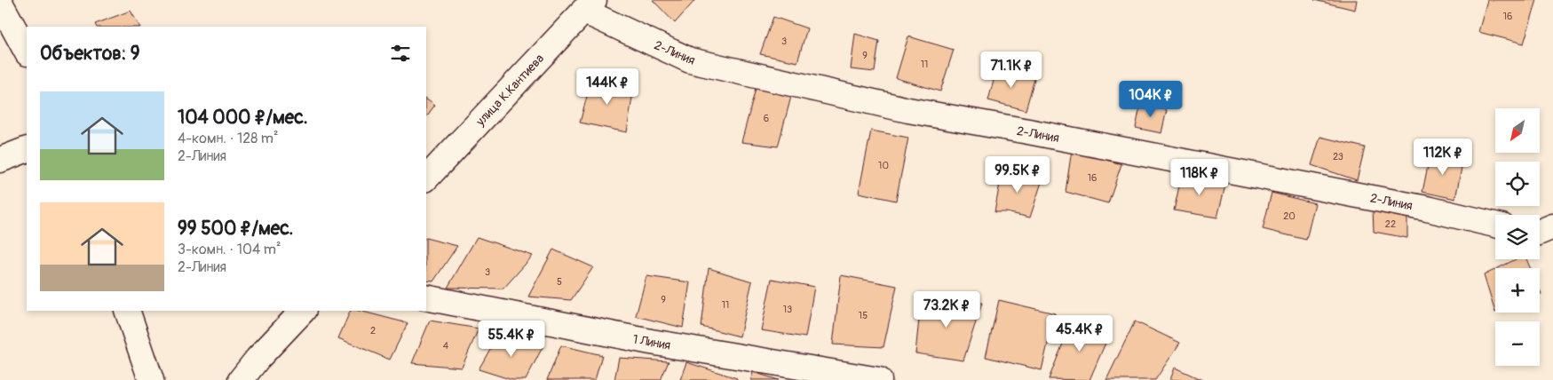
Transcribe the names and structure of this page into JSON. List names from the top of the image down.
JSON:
{
  "streets": {
    "street": ["2-Линия", "улица К.Кантиева", "1 Линия"]
  },
  "crossings": [
    ["2-Линия", "улица К.Кантиева"]
  ],
  "house_numbers": [
    "16",
    "3",
    "9",
    "11",
    "6",
    "23",
    "10",
    "16",
    "20",
    "22",
    "3",
    "5",
    "9",
    "11",
    "13",
    "15",
    "2",
    "4"
  ],
  "north": "bottom left",
  "page": {
    "heading": "Объектов: 9",
    "price": [
      "71.1K ₽",
      "144K ₽",
      "104K ₽",
      "112K ₽",
      "99.5K ₽",
      "118K ₽",
      "73.2K ₽",
      "45.4K ₽",
      "55.4K ₽"
    ],
    "list": [
      {
        "name": "104 000 ₽/мес.",
        "note": "4-комн. · 128 m² · 2-Линия"
      },
      {
        "name": "99 500 ₽/мес.",
        "note": "3-комн. · 104 m² · 2-Линия"
      }
    ],
    "map_buttons": ["+", "−"]
  }
}
